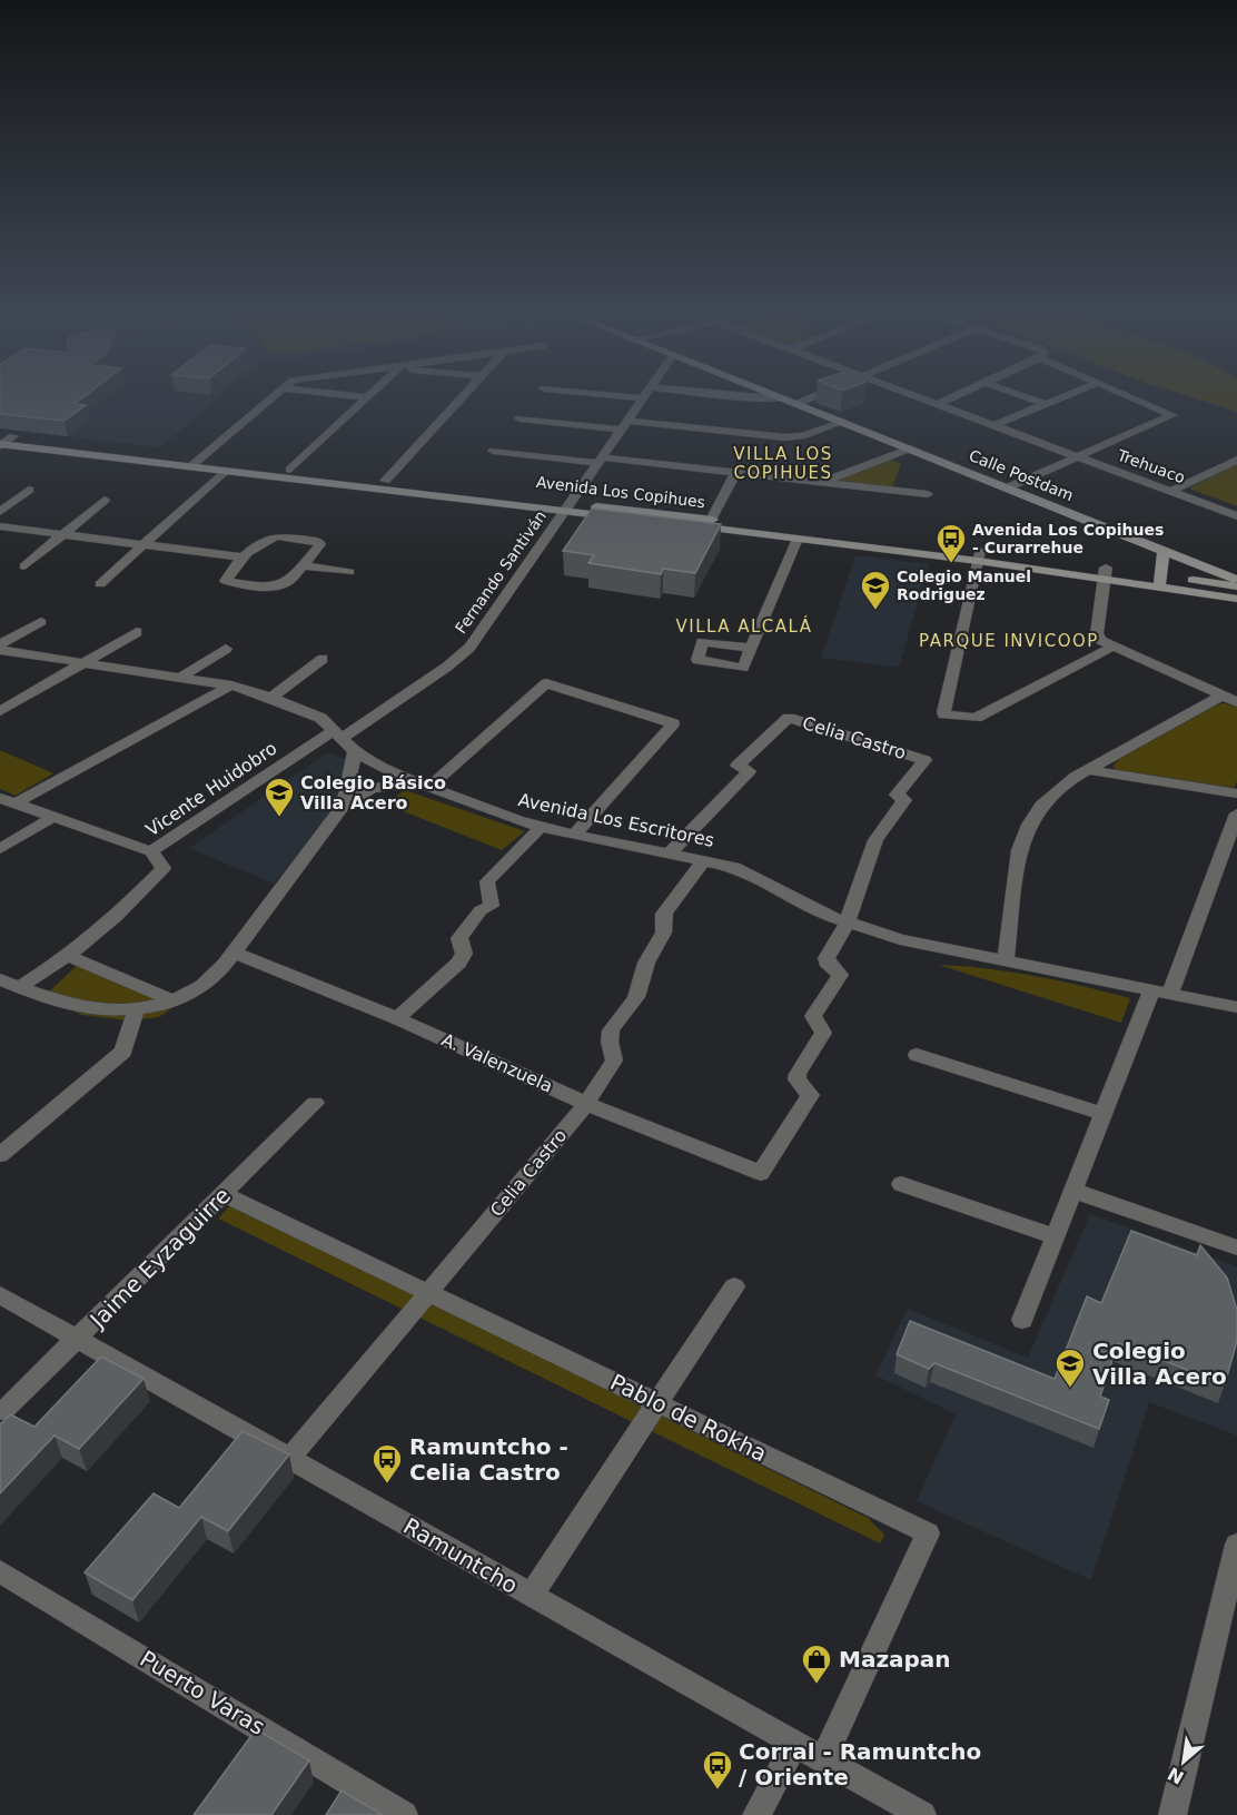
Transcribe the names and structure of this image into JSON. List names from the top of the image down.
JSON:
{
  "streets": {
    "main road": ["Calle Postdam", "Avenida Los Copihues"],
    "street": [
      "Trehuaco",
      "Fernando Santiván",
      "Celia Castro",
      "Vicente Huidobro",
      "Avenida Los Escritores",
      "A. Valenzuela",
      "Jaime Eyzaguirre",
      "Pablo de Rokha",
      "Ramuntcho",
      "Puerto Varas"
    ]
  },
  "crossings": [
    ["Avenida Los Copihues", "Fernando Santiván"],
    ["Fernando Santiván", "Vicente Huidobro"],
    ["Fernando Santiván", "Avenida Los Escritores"],
    ["Celia Castro", "Avenida Los Escritores"],
    ["Celia Castro", "A. Valenzuela"],
    ["Celia Castro", "Pablo de Rokha"],
    ["Celia Castro", "Ramuntcho"],
    ["Vicente Huidobro", "Avenida Los Escritores"],
    ["Avenida Los Escritores", "A. Valenzuela"],
    ["Jaime Eyzaguirre", "Pablo de Rokha"],
    ["Jaime Eyzaguirre", "Ramuntcho"],
    ["Pablo de Rokha", "Ramuntcho"]
  ],
  "districts": ["VILLA LOS COPIHUES", "VILLA ALCALÁ", "PARQUE INVICOOP"],
  "places": {
    "bus stop": ["Avenida Los Copihues - Curarrehue", "Ramuntcho - Celia Castro", "Corral - Ramuntcho / Oriente"],
    "school or university": ["Colegio Manuel Rodriguez", "Colegio Básico Villa Acero", "Colegio Villa Acero"],
    "shop": ["Mazapan"]
  },
  "north": "bottom left"
}
